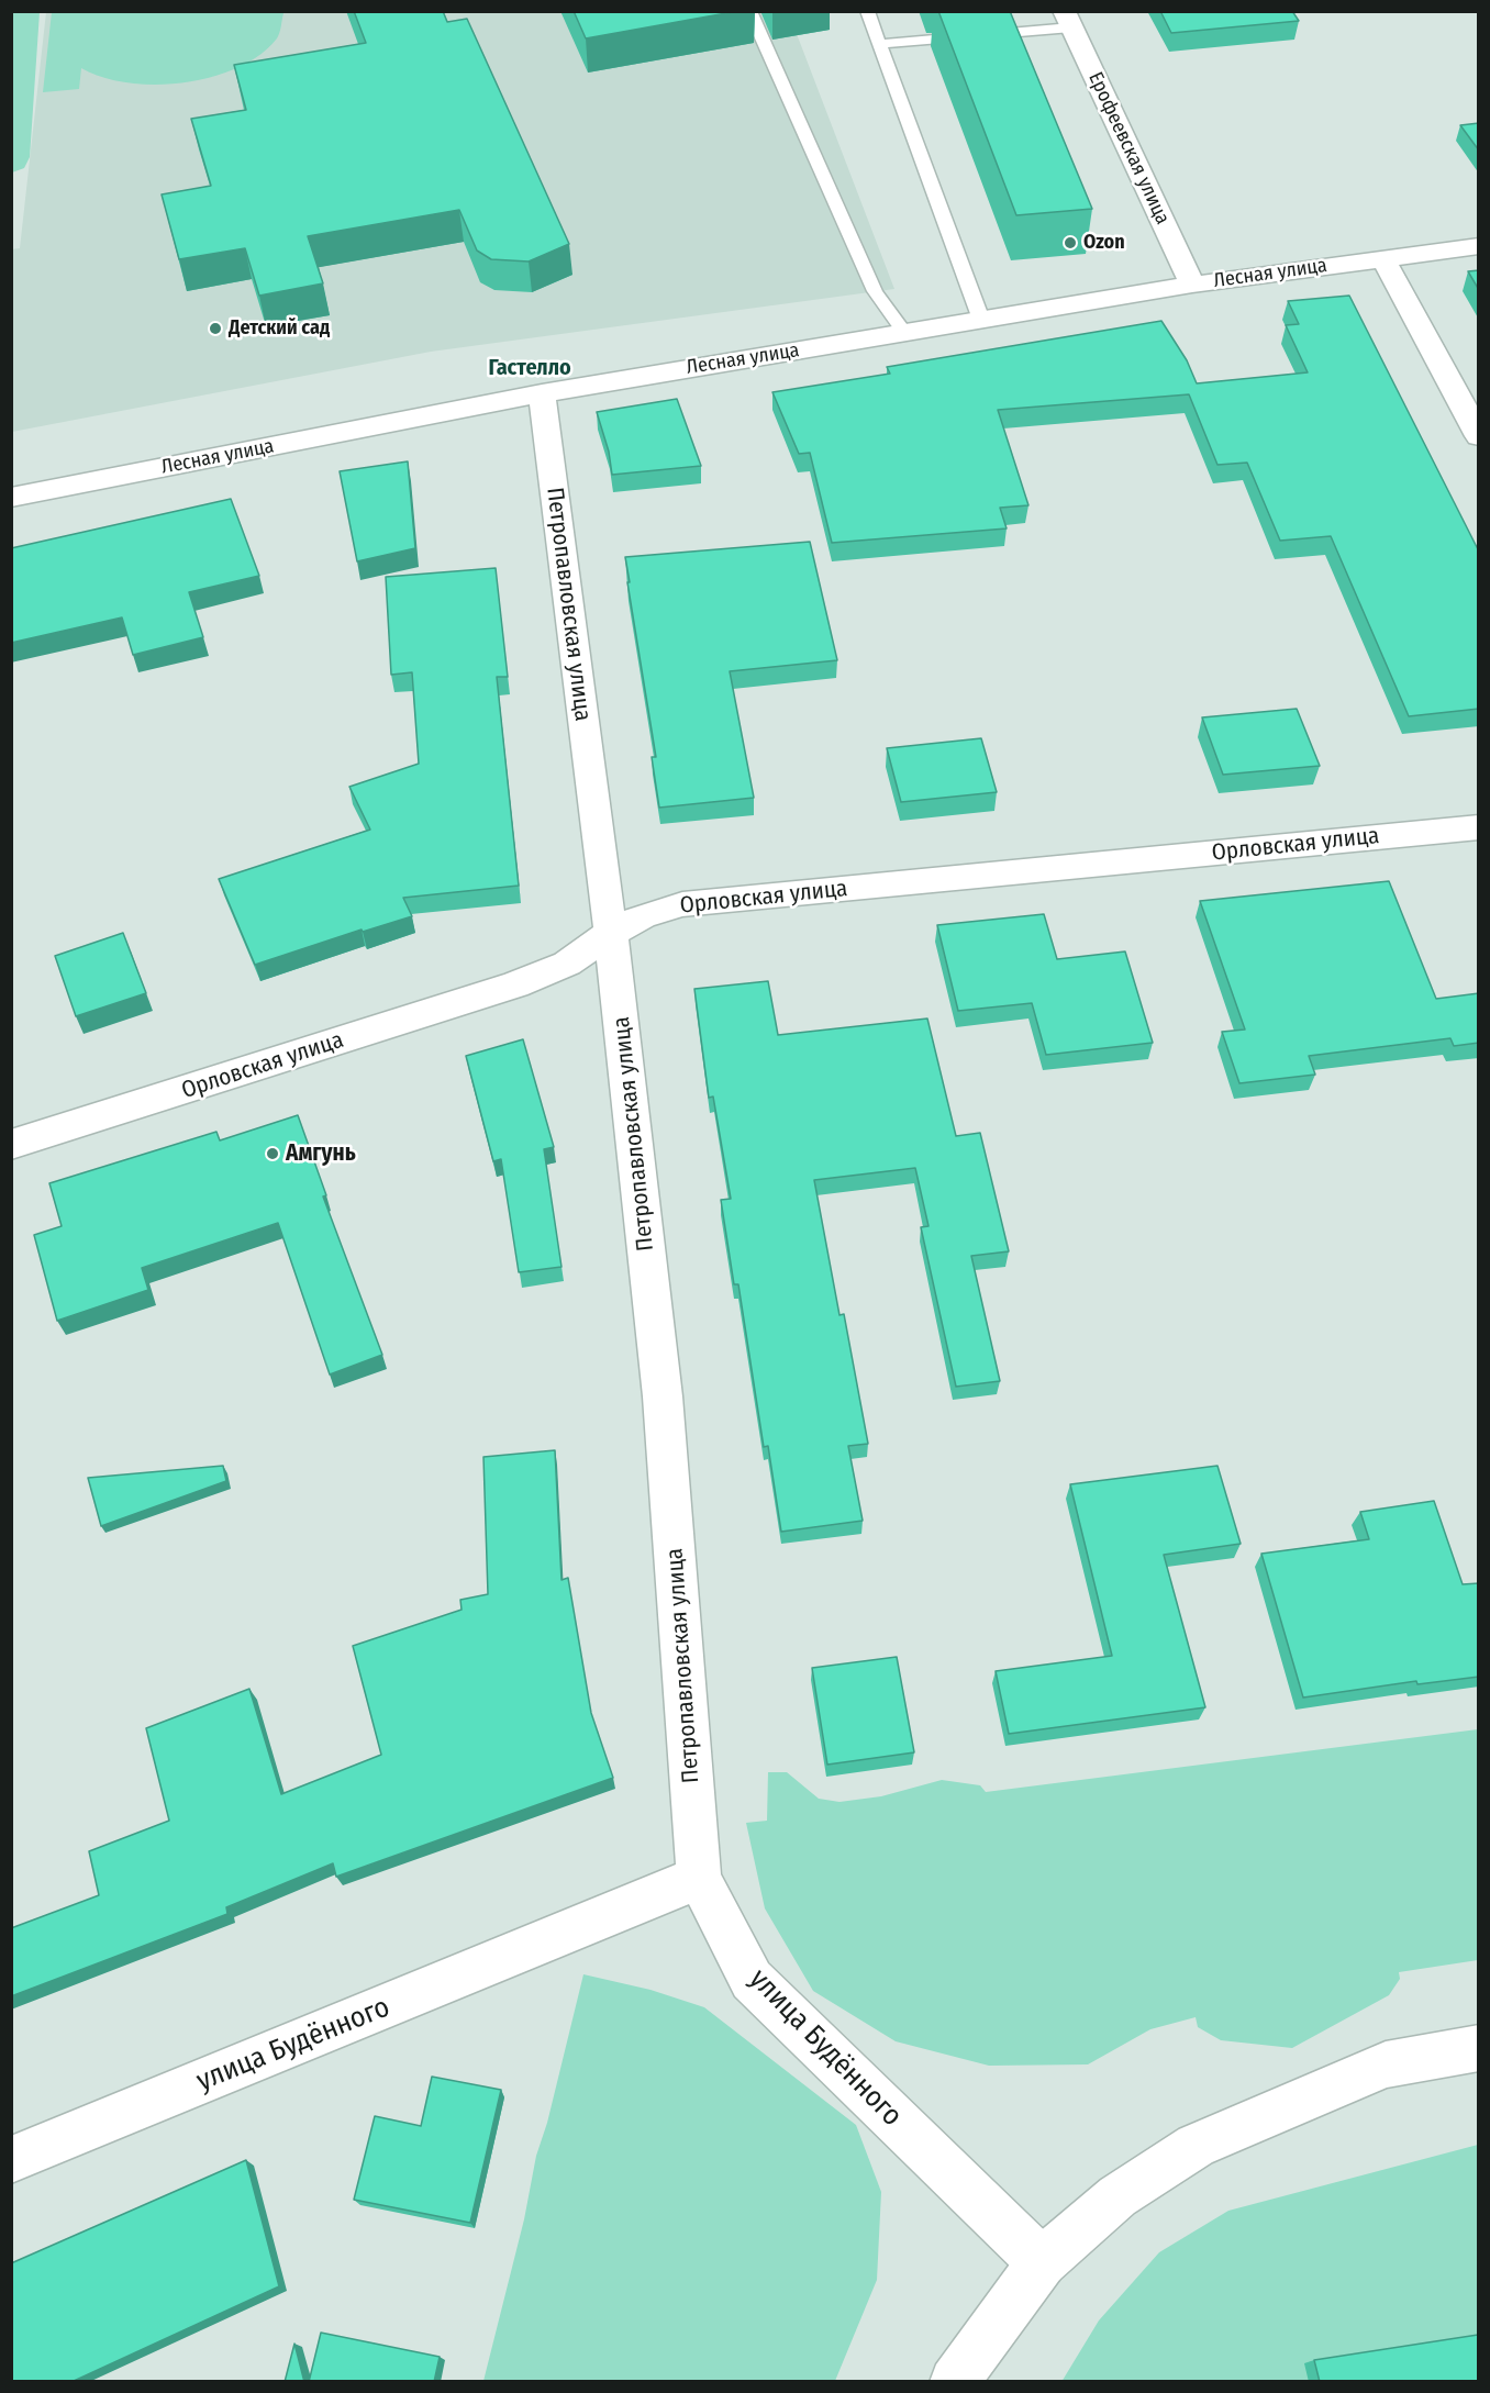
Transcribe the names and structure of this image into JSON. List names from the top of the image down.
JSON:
{
  "streets": {
    "street": [
      "Ерофеевская улица",
      "Лесная улица",
      "Петропавловская улица",
      "Орловская улица",
      "улица Будённого"
    ]
  },
  "crossings": [
    ["Ерофеевская улица", "Лесная улица"],
    ["Лесная улица", "Петропавловская улица"],
    ["Петропавловская улица", "Орловская улица"],
    ["Петропавловская улица", "улица Будённого"]
  ],
  "districts": ["Гастелло"],
  "places": ["Ozon", "Детский сад", "Амгунь"]
}
